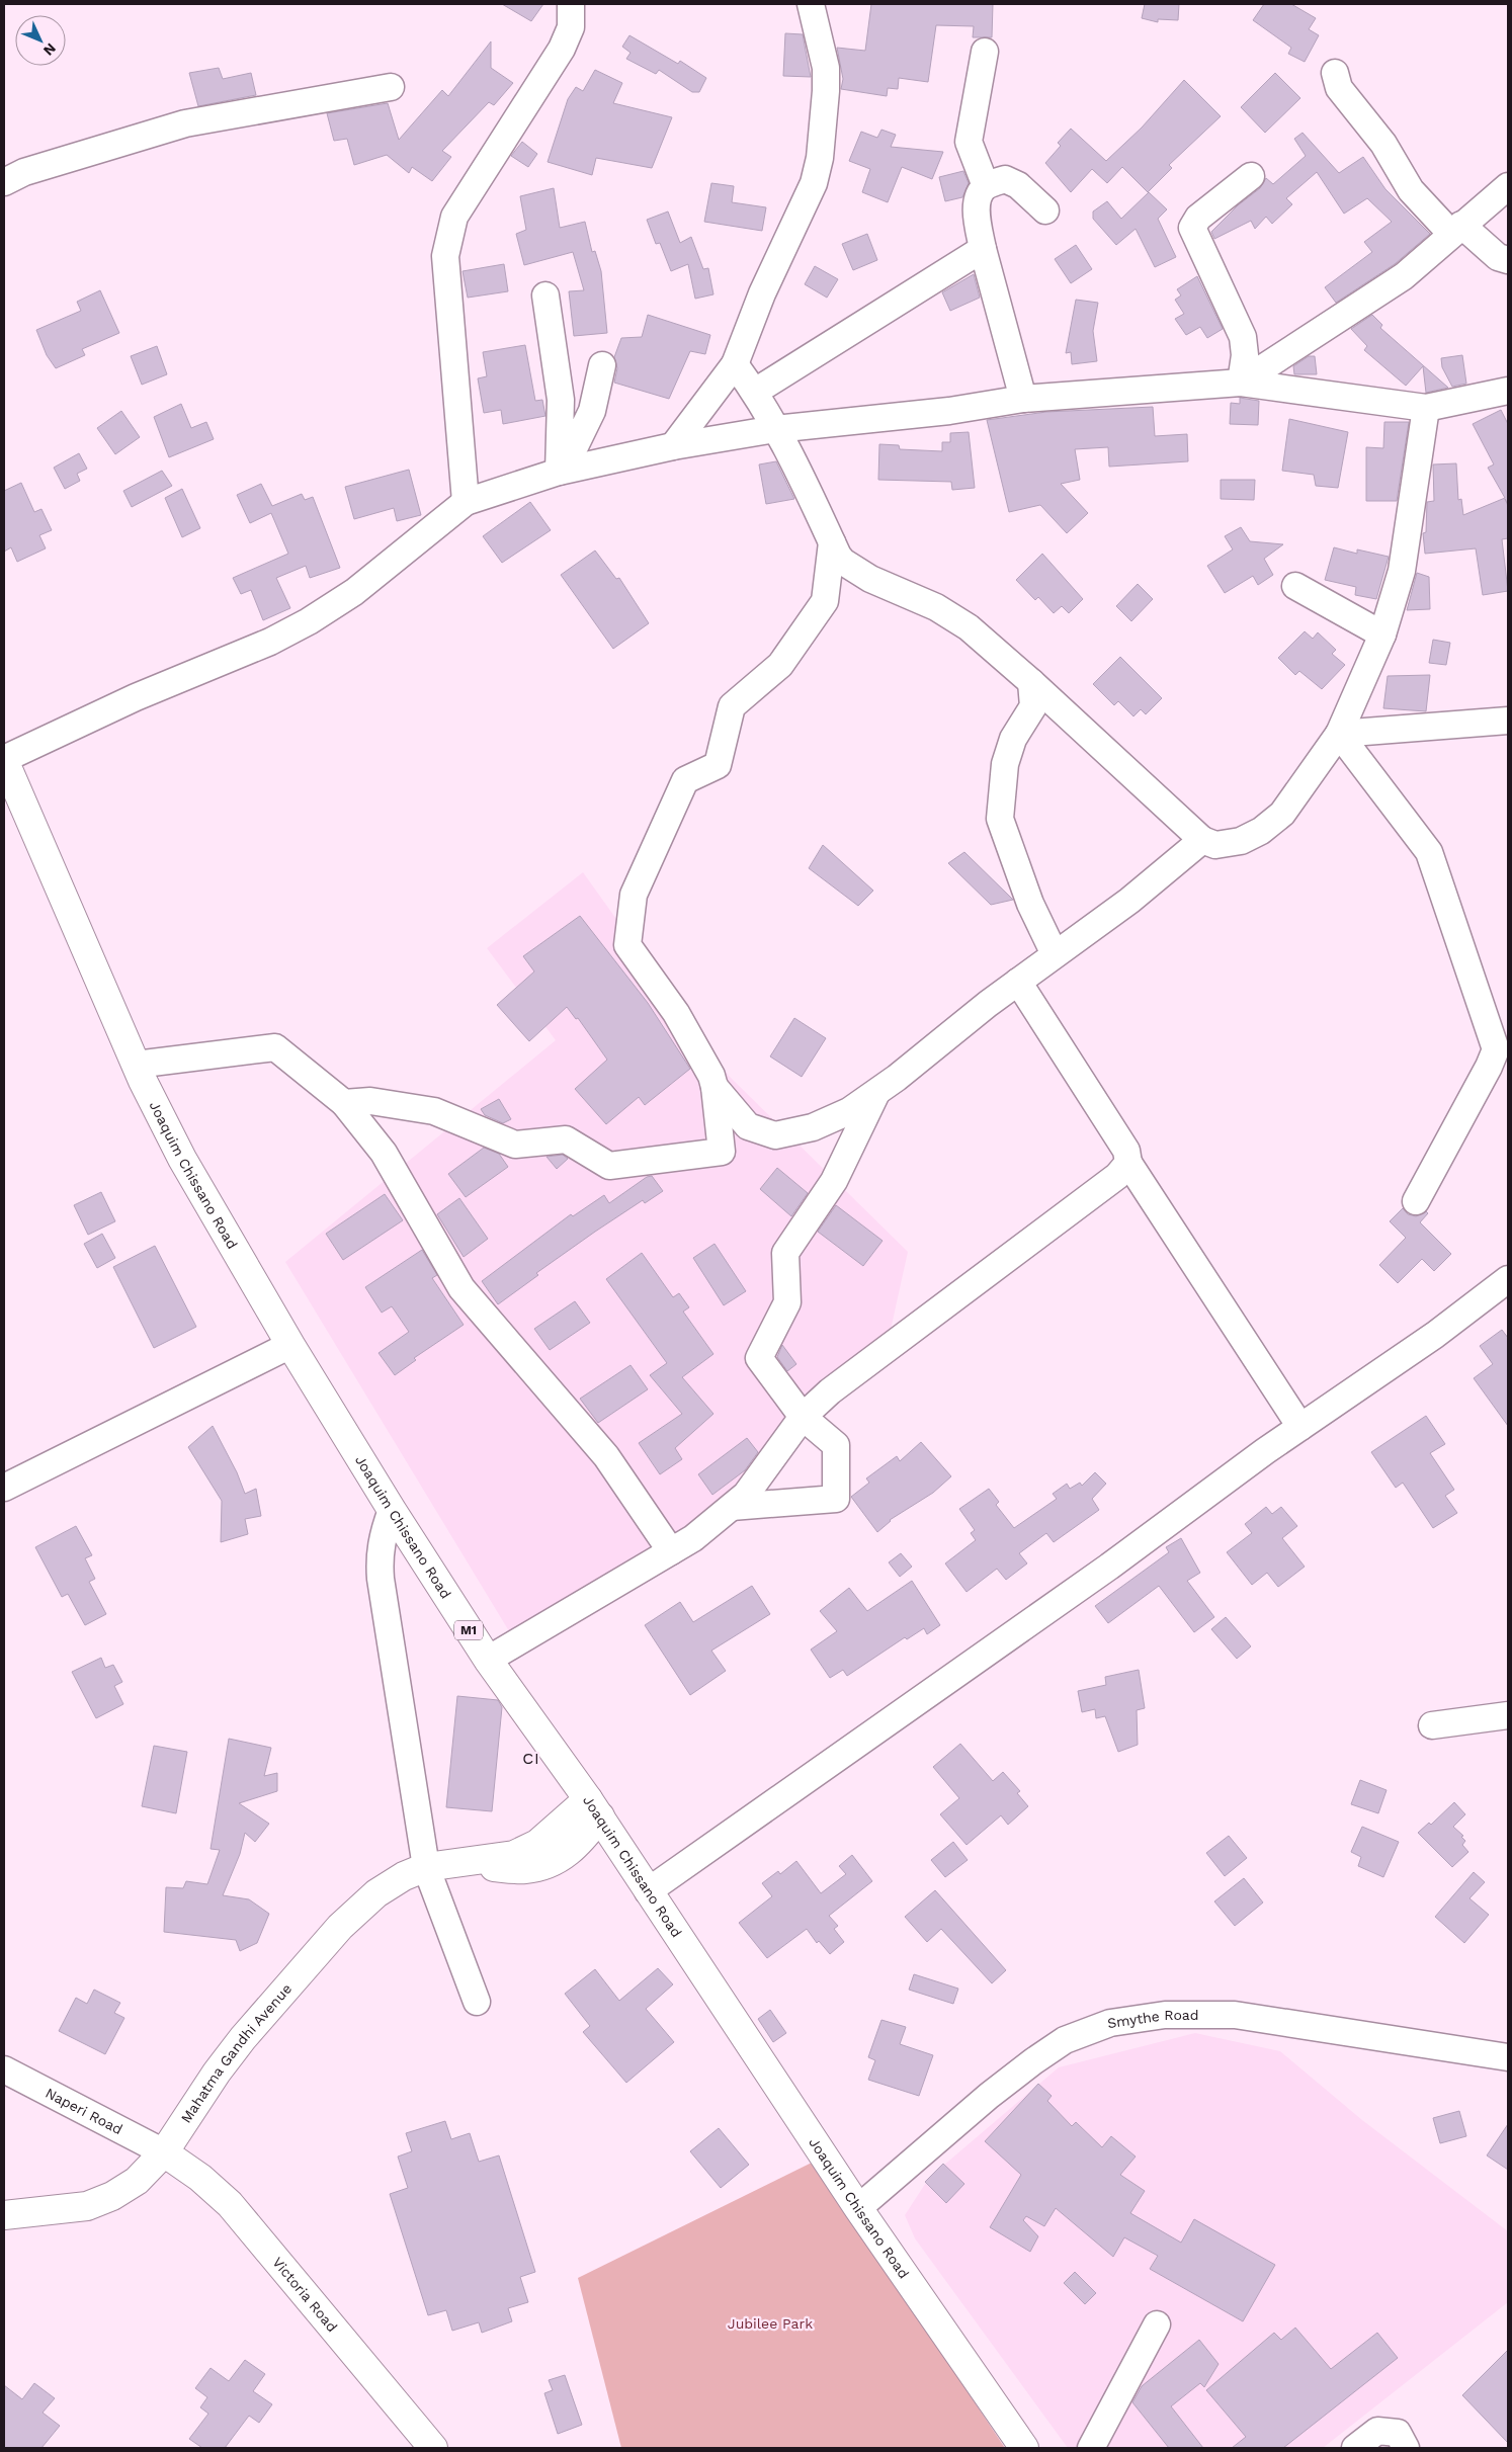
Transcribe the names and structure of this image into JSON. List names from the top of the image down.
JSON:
{
  "streets": {
    "main road": [
      "Joaquim Chissano Road",
      "M1",
      "Mahatma Gandhi Avenue",
      "Victoria Road"
    ],
    "street": ["Smythe Road", "Naperi Road"]
  },
  "crossings": [
    ["Joaquim Chissano Road", "Smythe Road"],
    ["Joaquim Chissano Road", "Mahatma Gandhi Avenue"],
    ["Mahatma Gandhi Avenue", "Naperi Road"],
    ["Mahatma Gandhi Avenue", "Victoria Road"],
    ["Naperi Road", "Victoria Road"]
  ],
  "districts": ["CI"],
  "parks": ["Jubilee Park"],
  "north": "bottom right"
}
